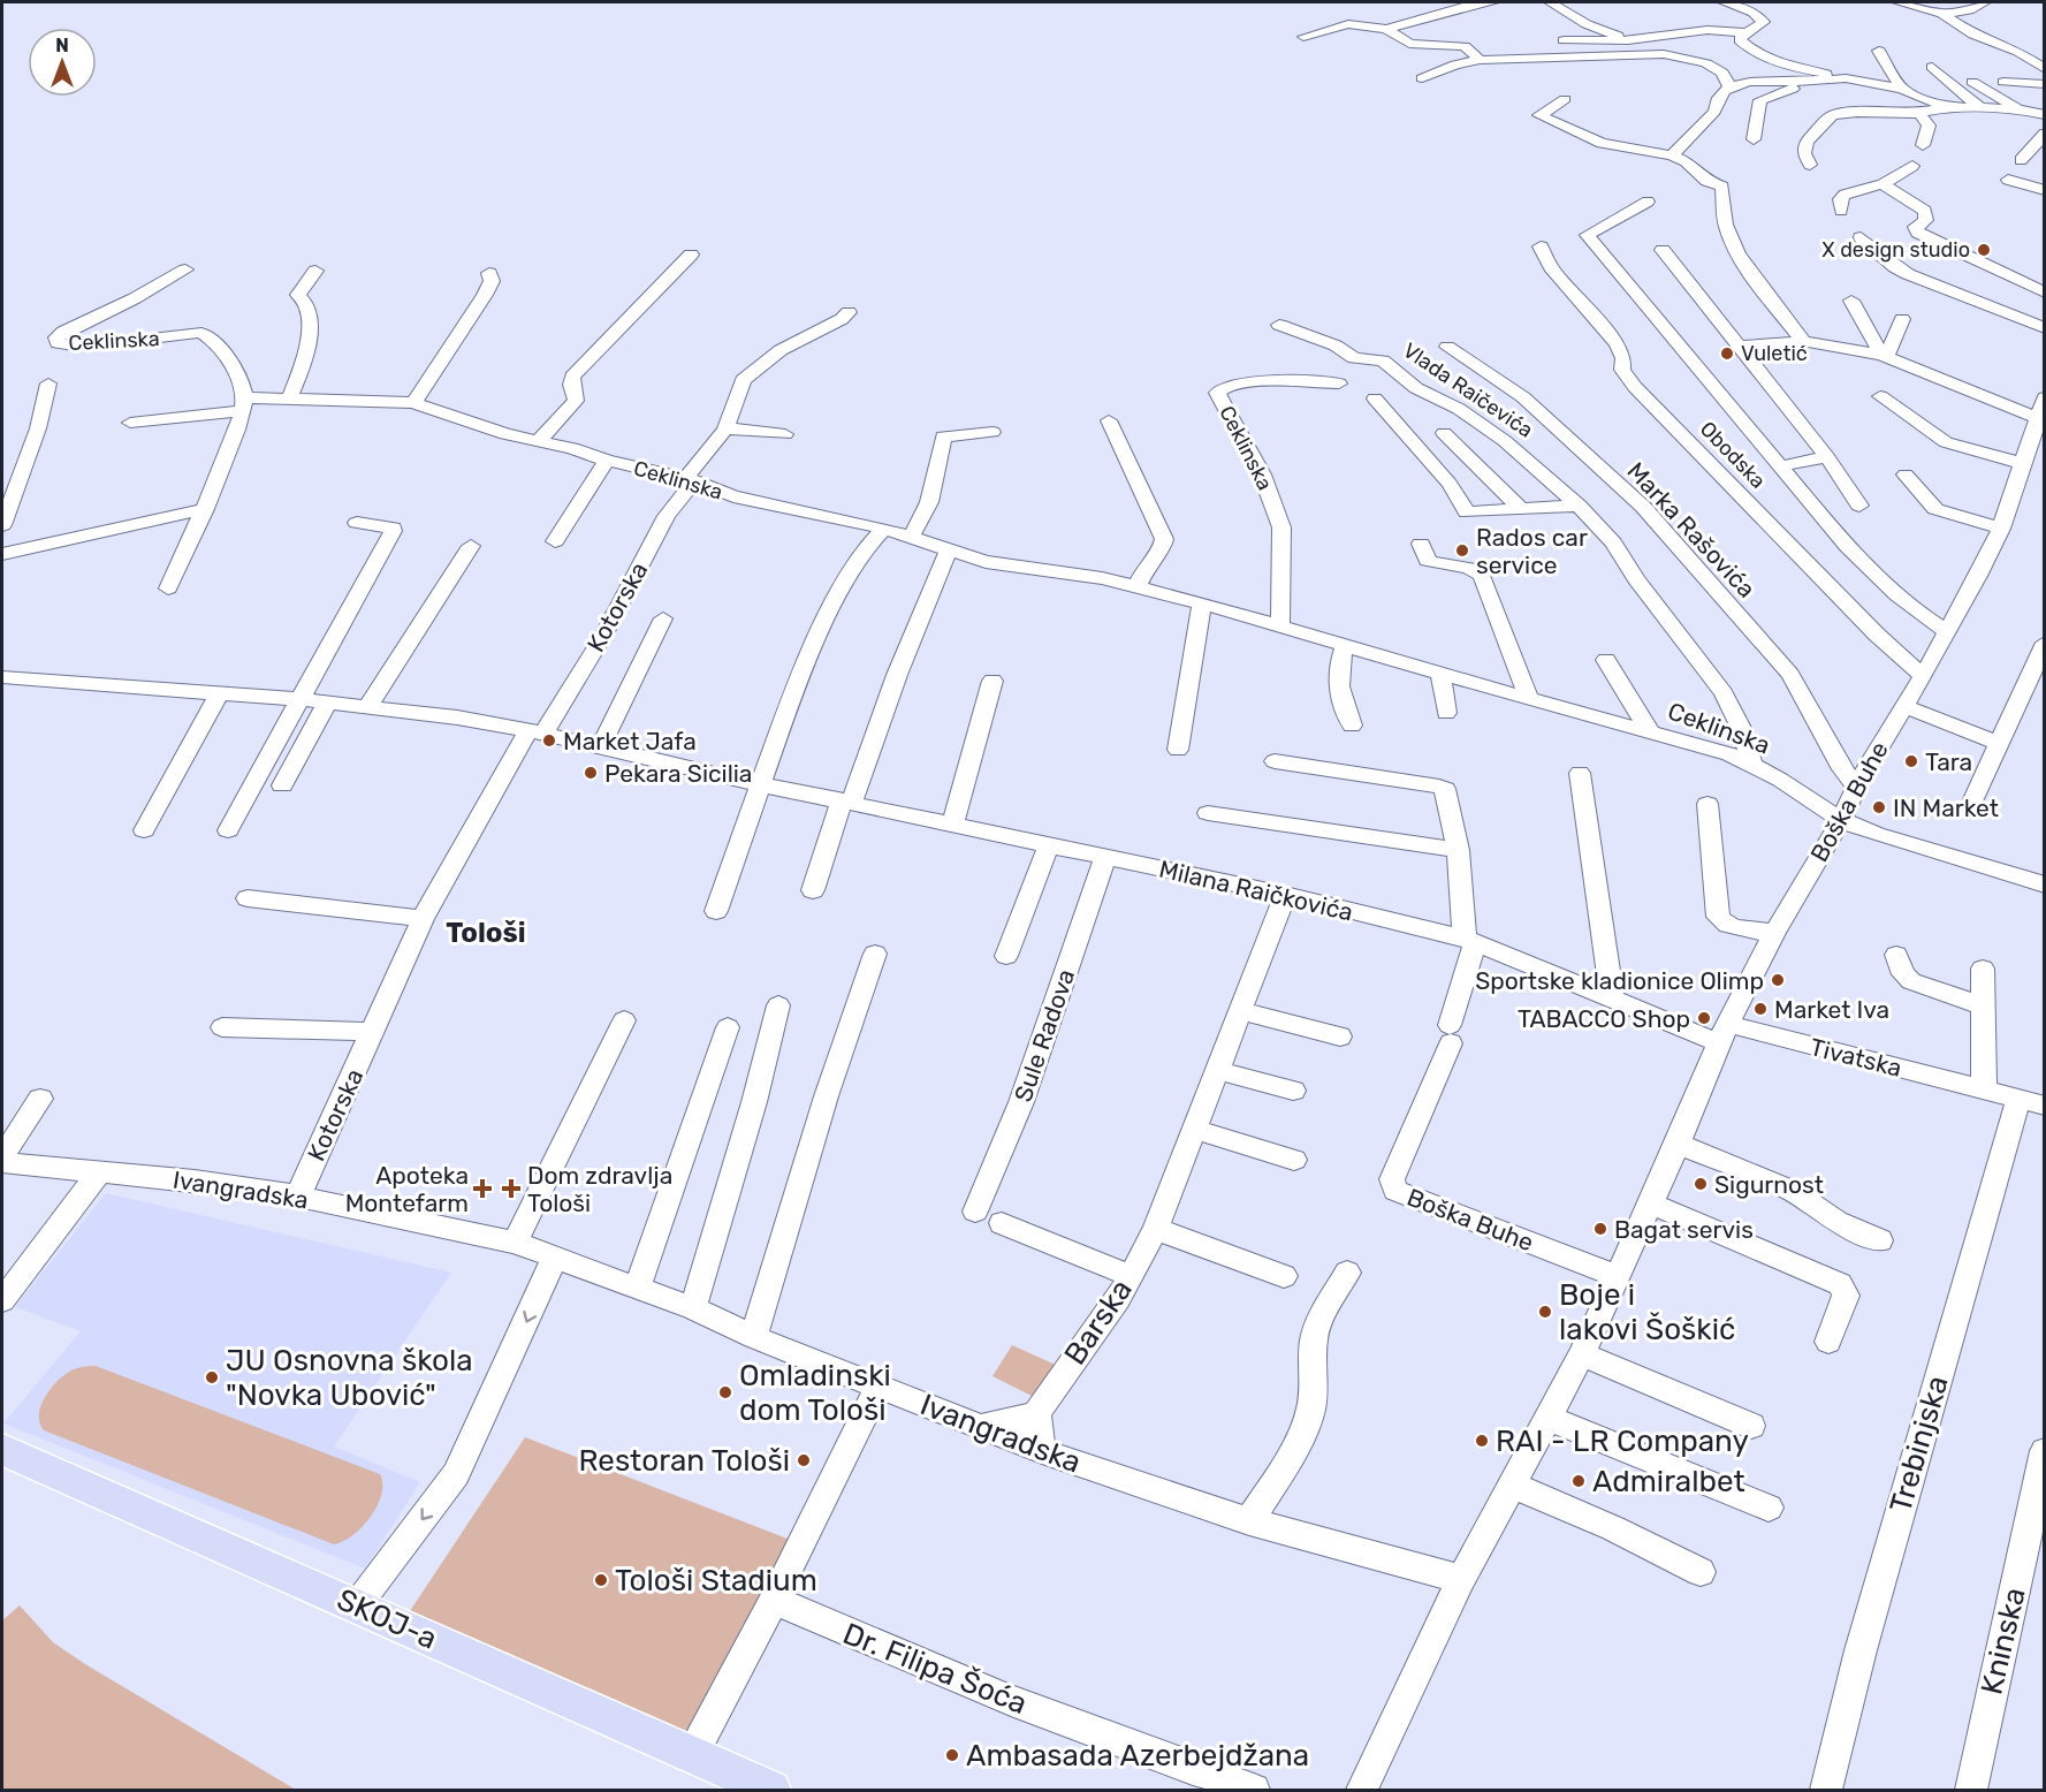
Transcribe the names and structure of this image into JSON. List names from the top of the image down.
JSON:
{
  "streets": {
    "main road": ["SKOJ-a"],
    "street": [
      "Ceklinska",
      "Vlada Raičevića",
      "Obodska",
      "Marka Rašovića",
      "Kotorska",
      "Boška Buhe",
      "Milana Raičkovića",
      "Sule Radova",
      "Tivatska",
      "Ivangradska",
      "Barska",
      "Trebinjska",
      "Kninska",
      "Dr. Filipa Šoća"
    ]
  },
  "crossings": [
    ["Ceklinska", "Vlada Raičevića"],
    ["Ceklinska", "Kotorska"],
    ["Ceklinska", "Boška Buhe"],
    ["Obodska", "Boška Buhe"],
    ["Marka Rašovića", "Boška Buhe"],
    ["Kotorska", "Milana Raičkovića"],
    ["Kotorska", "Ivangradska"],
    ["Boška Buhe", "Milana Raičkovića"],
    ["Boška Buhe", "Tivatska"],
    ["Boška Buhe", "Ivangradska"],
    ["Milana Raičkovića", "Sule Radova"],
    ["Milana Raičkovića", "Tivatska"],
    ["Milana Raičkovića", "Barska"],
    ["Tivatska", "Trebinjska"]
  ],
  "districts": ["Tološi"],
  "places": {
    "other": [
      "X design studio",
      "Vuletić",
      "Rados car service",
      "Market Jafa",
      "Tara",
      "Pekara Sicilia",
      "IN Market",
      "Sportske kladionice Olimp",
      "Market Iva",
      "TABACCO Shop",
      "Sigurnost",
      "Bagat servis",
      "Boje i lakovi Šoškić",
      "JU Osnovna škola \"Novka Ubović\"",
      "Omladinski dom Tološi",
      "RAI - LR Company",
      "Restoran Tološi",
      "Admiralbet",
      "Tološi Stadium",
      "Ambasada Azerbejdžana"
    ],
    "health": ["Apoteka Montefarm", "Dom zdravlja Tološi"]
  },
  "north": "top"
}
